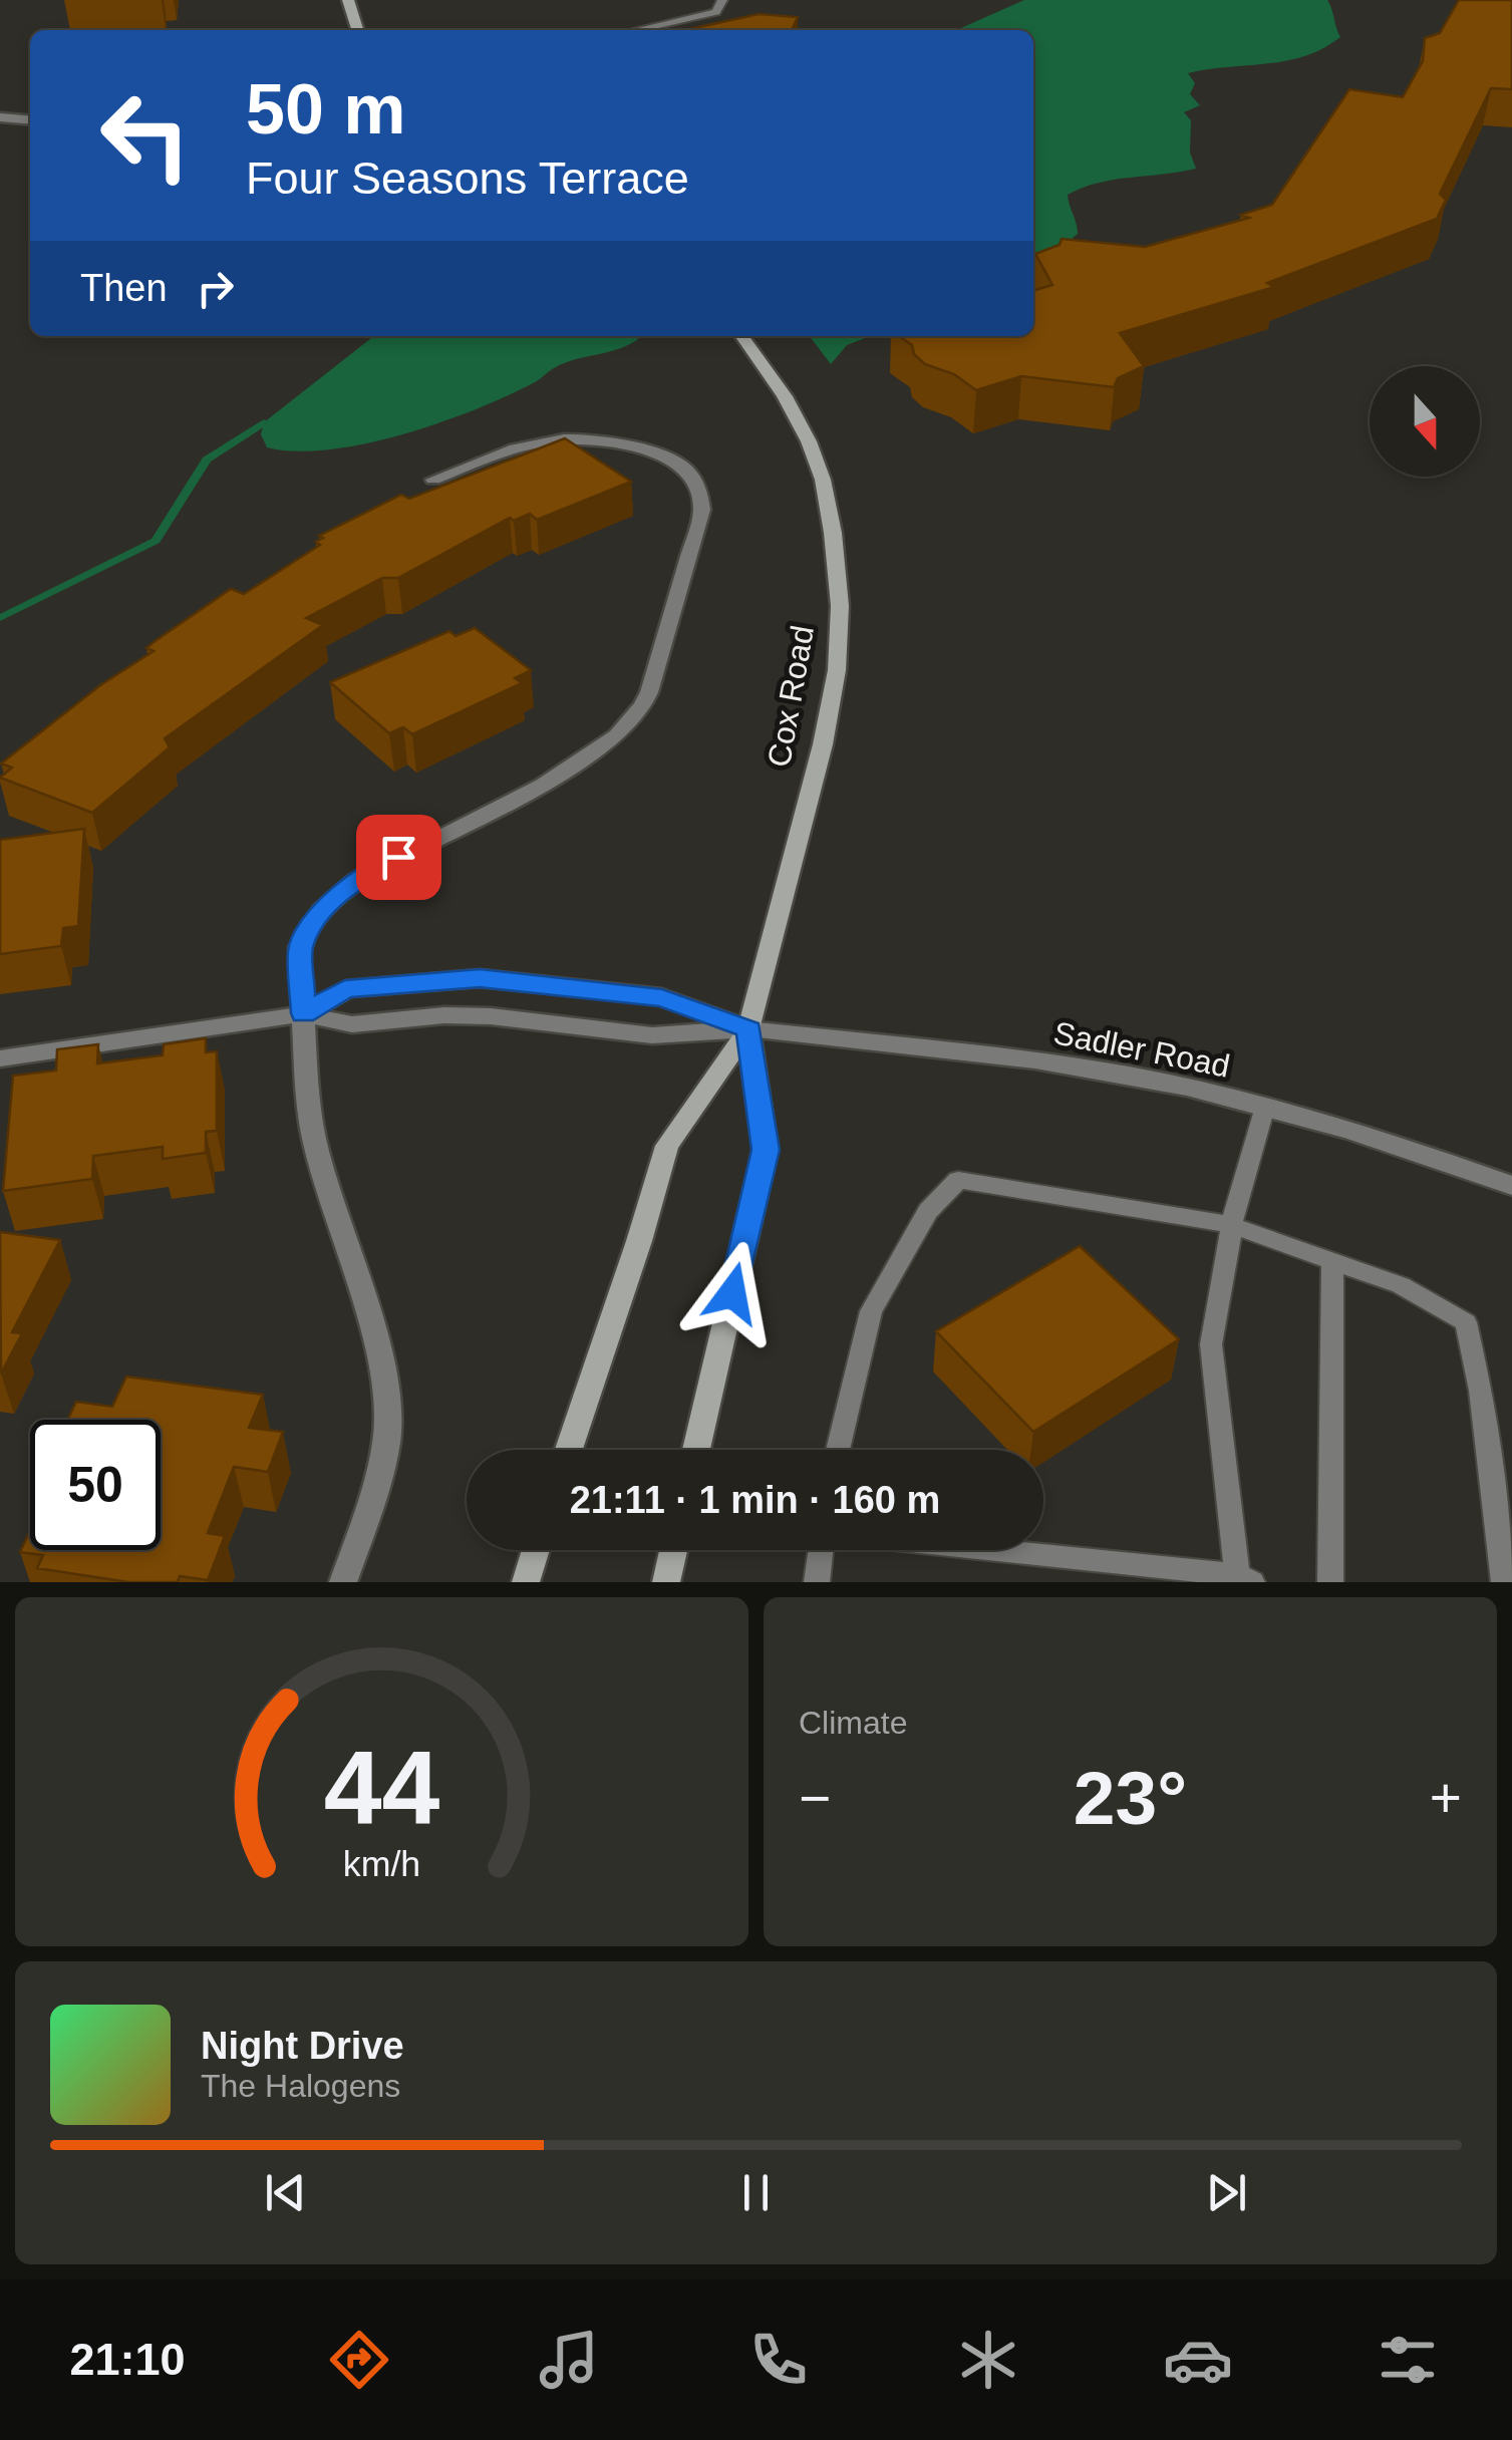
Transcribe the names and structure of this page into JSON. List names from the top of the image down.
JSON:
{
  "streets": {
    "main road": ["Cox Road"],
    "street": ["Sadler Road"]
  },
  "crossings": [
    ["Cox Road", "Sadler Road"]
  ],
  "north": "bottom",
  "page": {
    "turn": ["50 m", "Four Seasons Terrace"],
    "then": "Then",
    "limit": "50",
    "trip": "21:11 · 1 min · 160 m",
    "tile": "Climate",
    "heat": ["−", "23°", "+"],
    "song": ["Night Drive", "The Halogens"],
    "tabs": "21:10",
    "gauge": ["44", "km/h"]
  }
}
